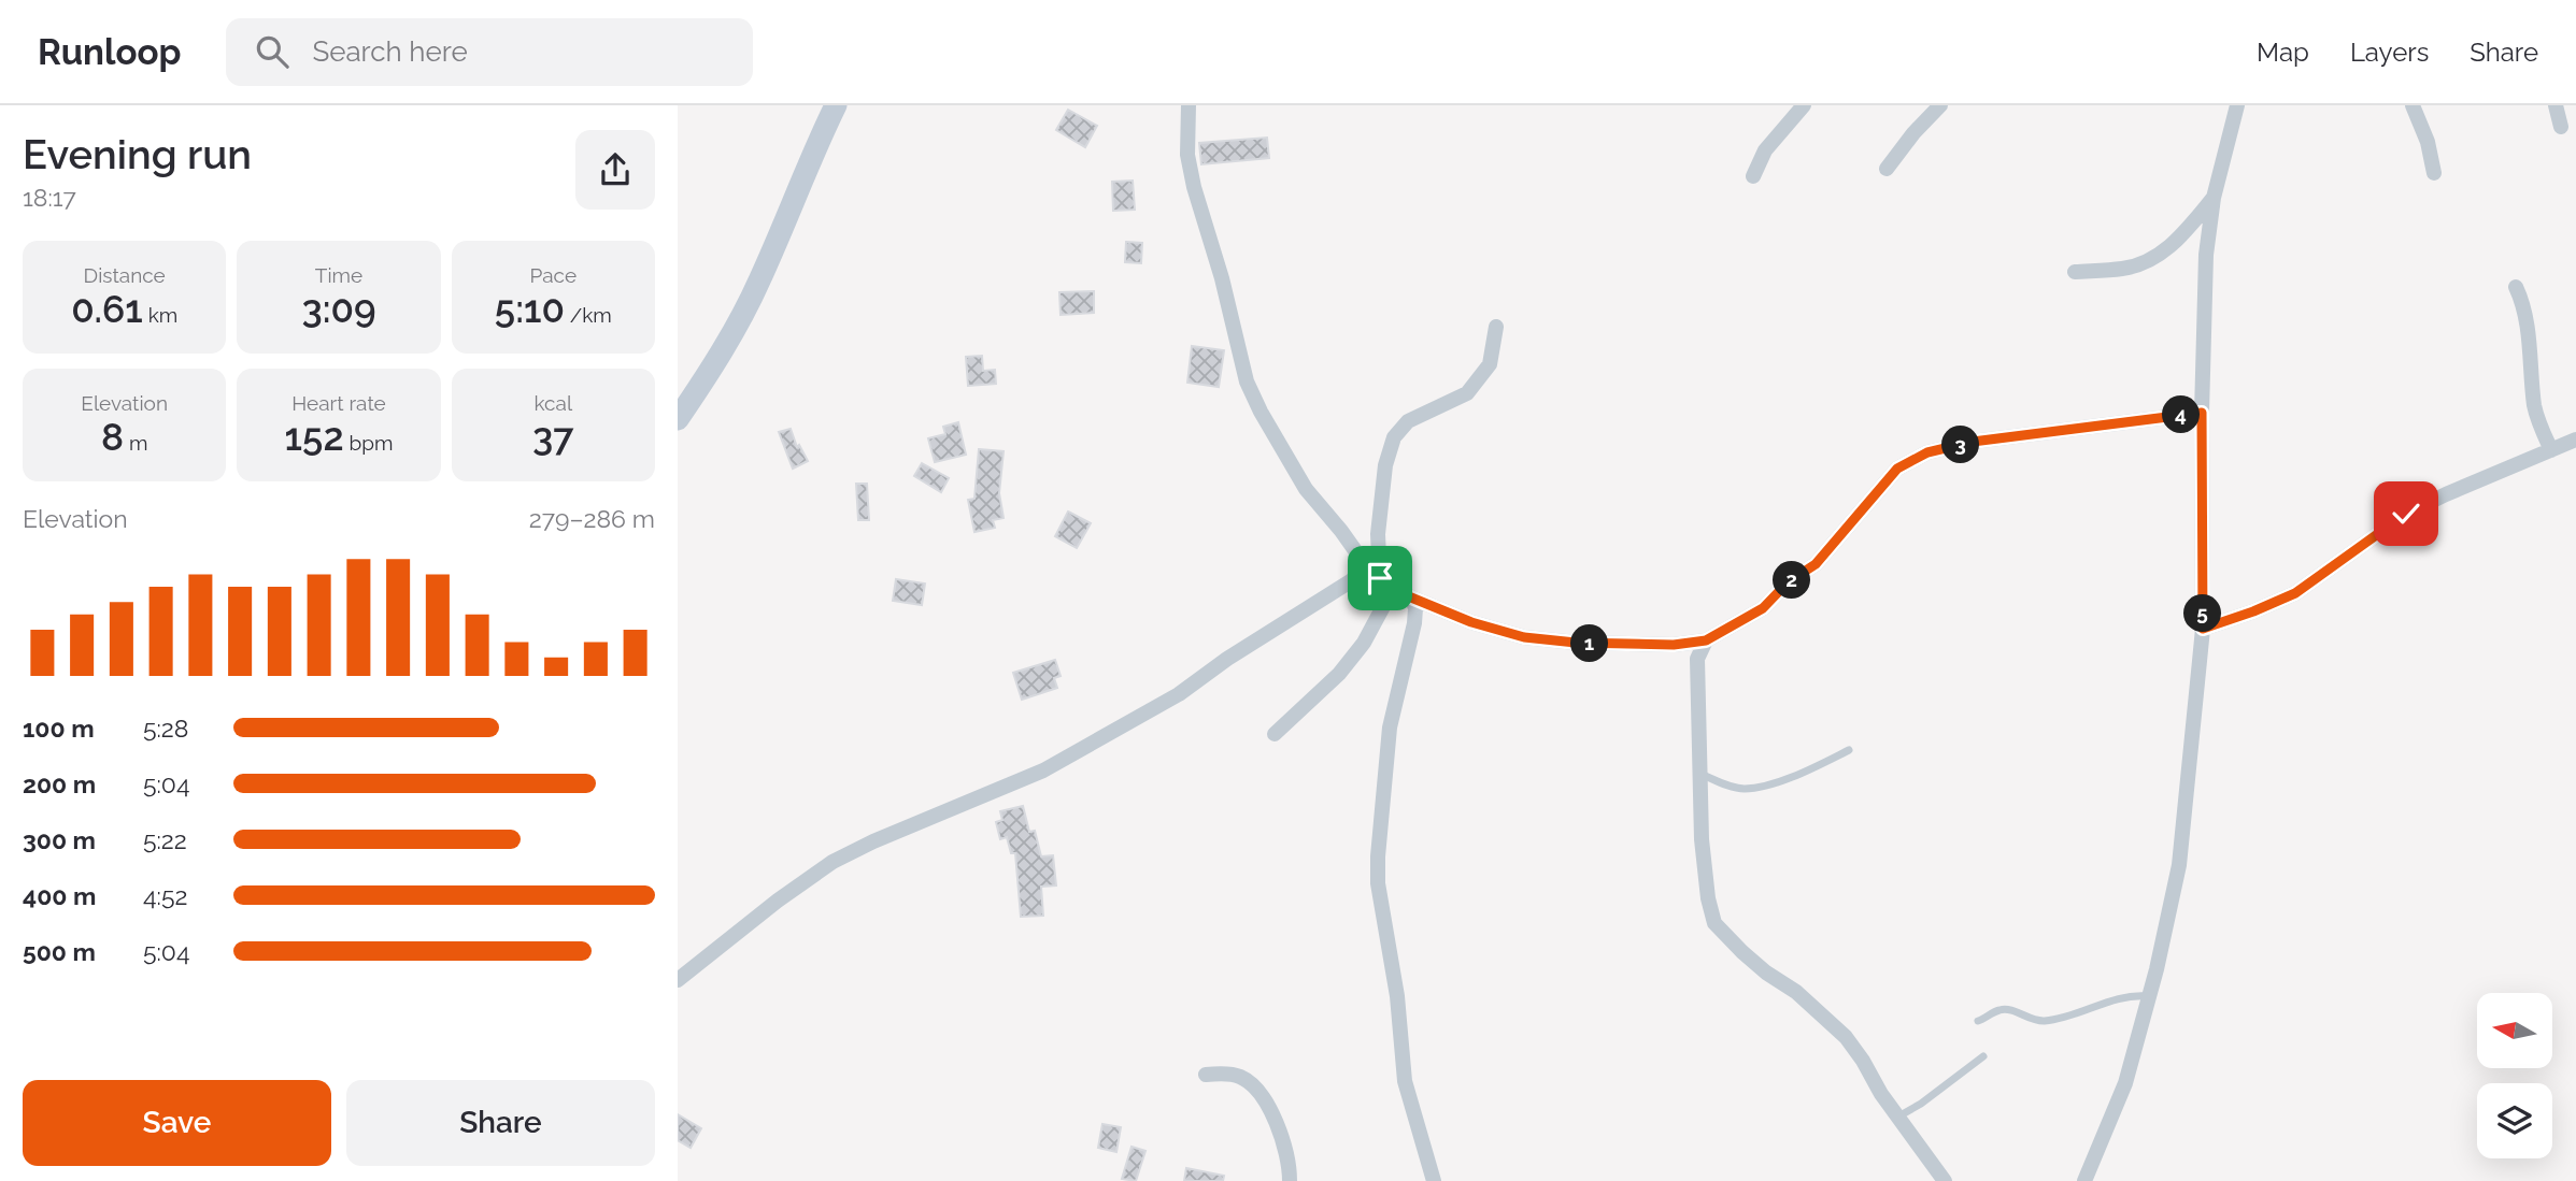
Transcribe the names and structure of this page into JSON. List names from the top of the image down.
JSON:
{
  "north": "left",
  "page": {
    "header": "Runloop",
    "search": "Search here",
    "nav": ["Map", "Layers", "Share"],
    "heading": ["Evening run", "18:17"],
    "stats": [
      ["Distance", "0.61 km"],
      ["Time", "3:09"],
      ["Pace", "5:10 /km"],
      ["Elevation", "8 m"],
      ["Heart rate", "152 bpm"],
      ["kcal", "37"]
    ],
    "pins": [
      "4",
      "3",
      "2",
      "5",
      "1"
    ],
    "chart": ["Elevation", "279–286 m"],
    "list": [
      {
        "name": "100 m",
        "note": "5:28"
      },
      {
        "name": "200 m",
        "note": "5:04"
      },
      {
        "name": "300 m",
        "note": "5:22"
      },
      {
        "name": "400 m",
        "note": "4:52"
      },
      {
        "name": "500 m",
        "note": "5:04"
      }
    ],
    "buttons": ["Save", "Share"]
  }
}
